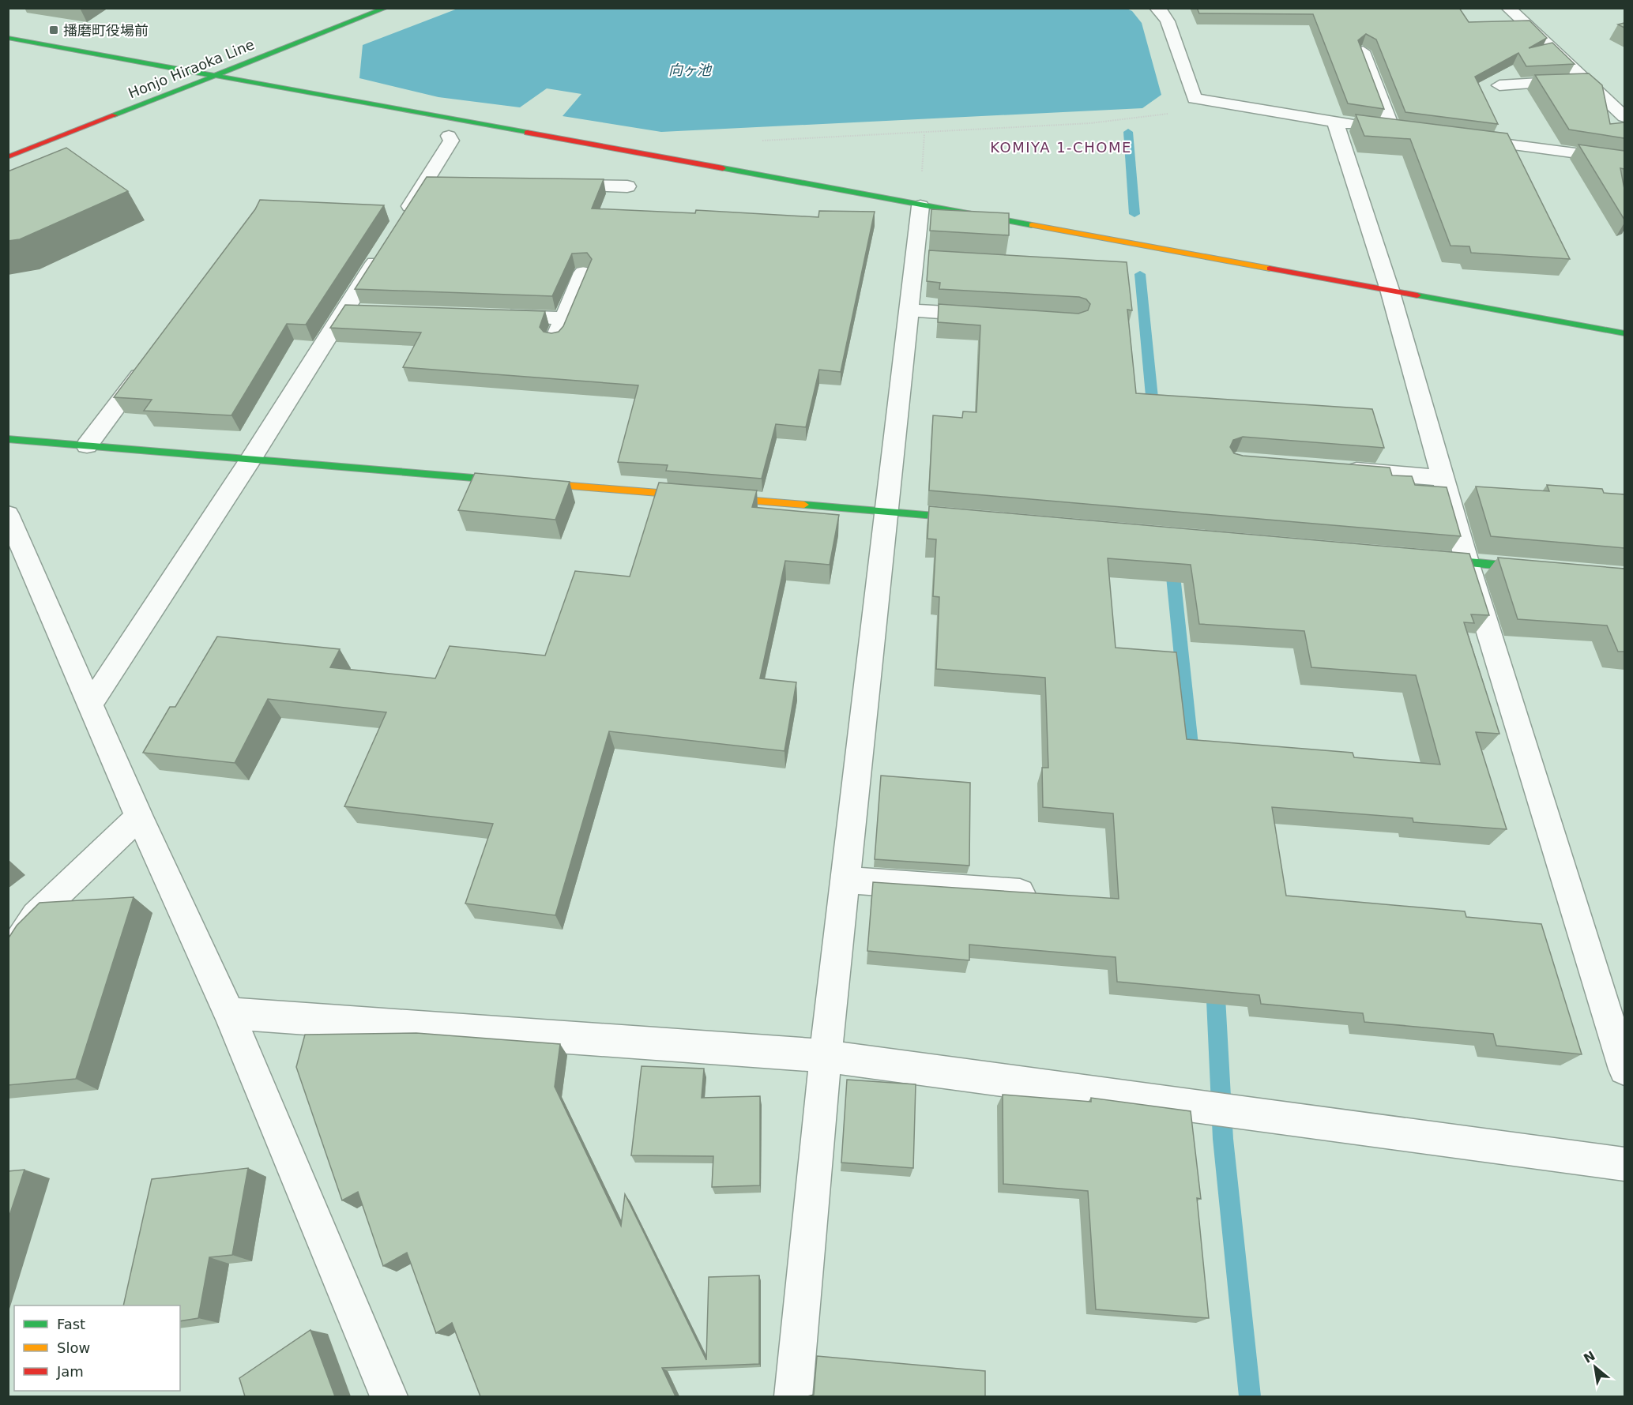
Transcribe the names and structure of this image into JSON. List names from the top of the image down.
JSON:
{
  "streets": {
    "street": ["Honjo Hiraoka Line"]
  },
  "districts": ["KOMIYA 1-CHOME"],
  "water": ["向ヶ池"],
  "places": {
    "transit": ["播磨町役場前"]
  },
  "legend": ["Fast", "Slow", "Jam"],
  "north": "top left"
}
